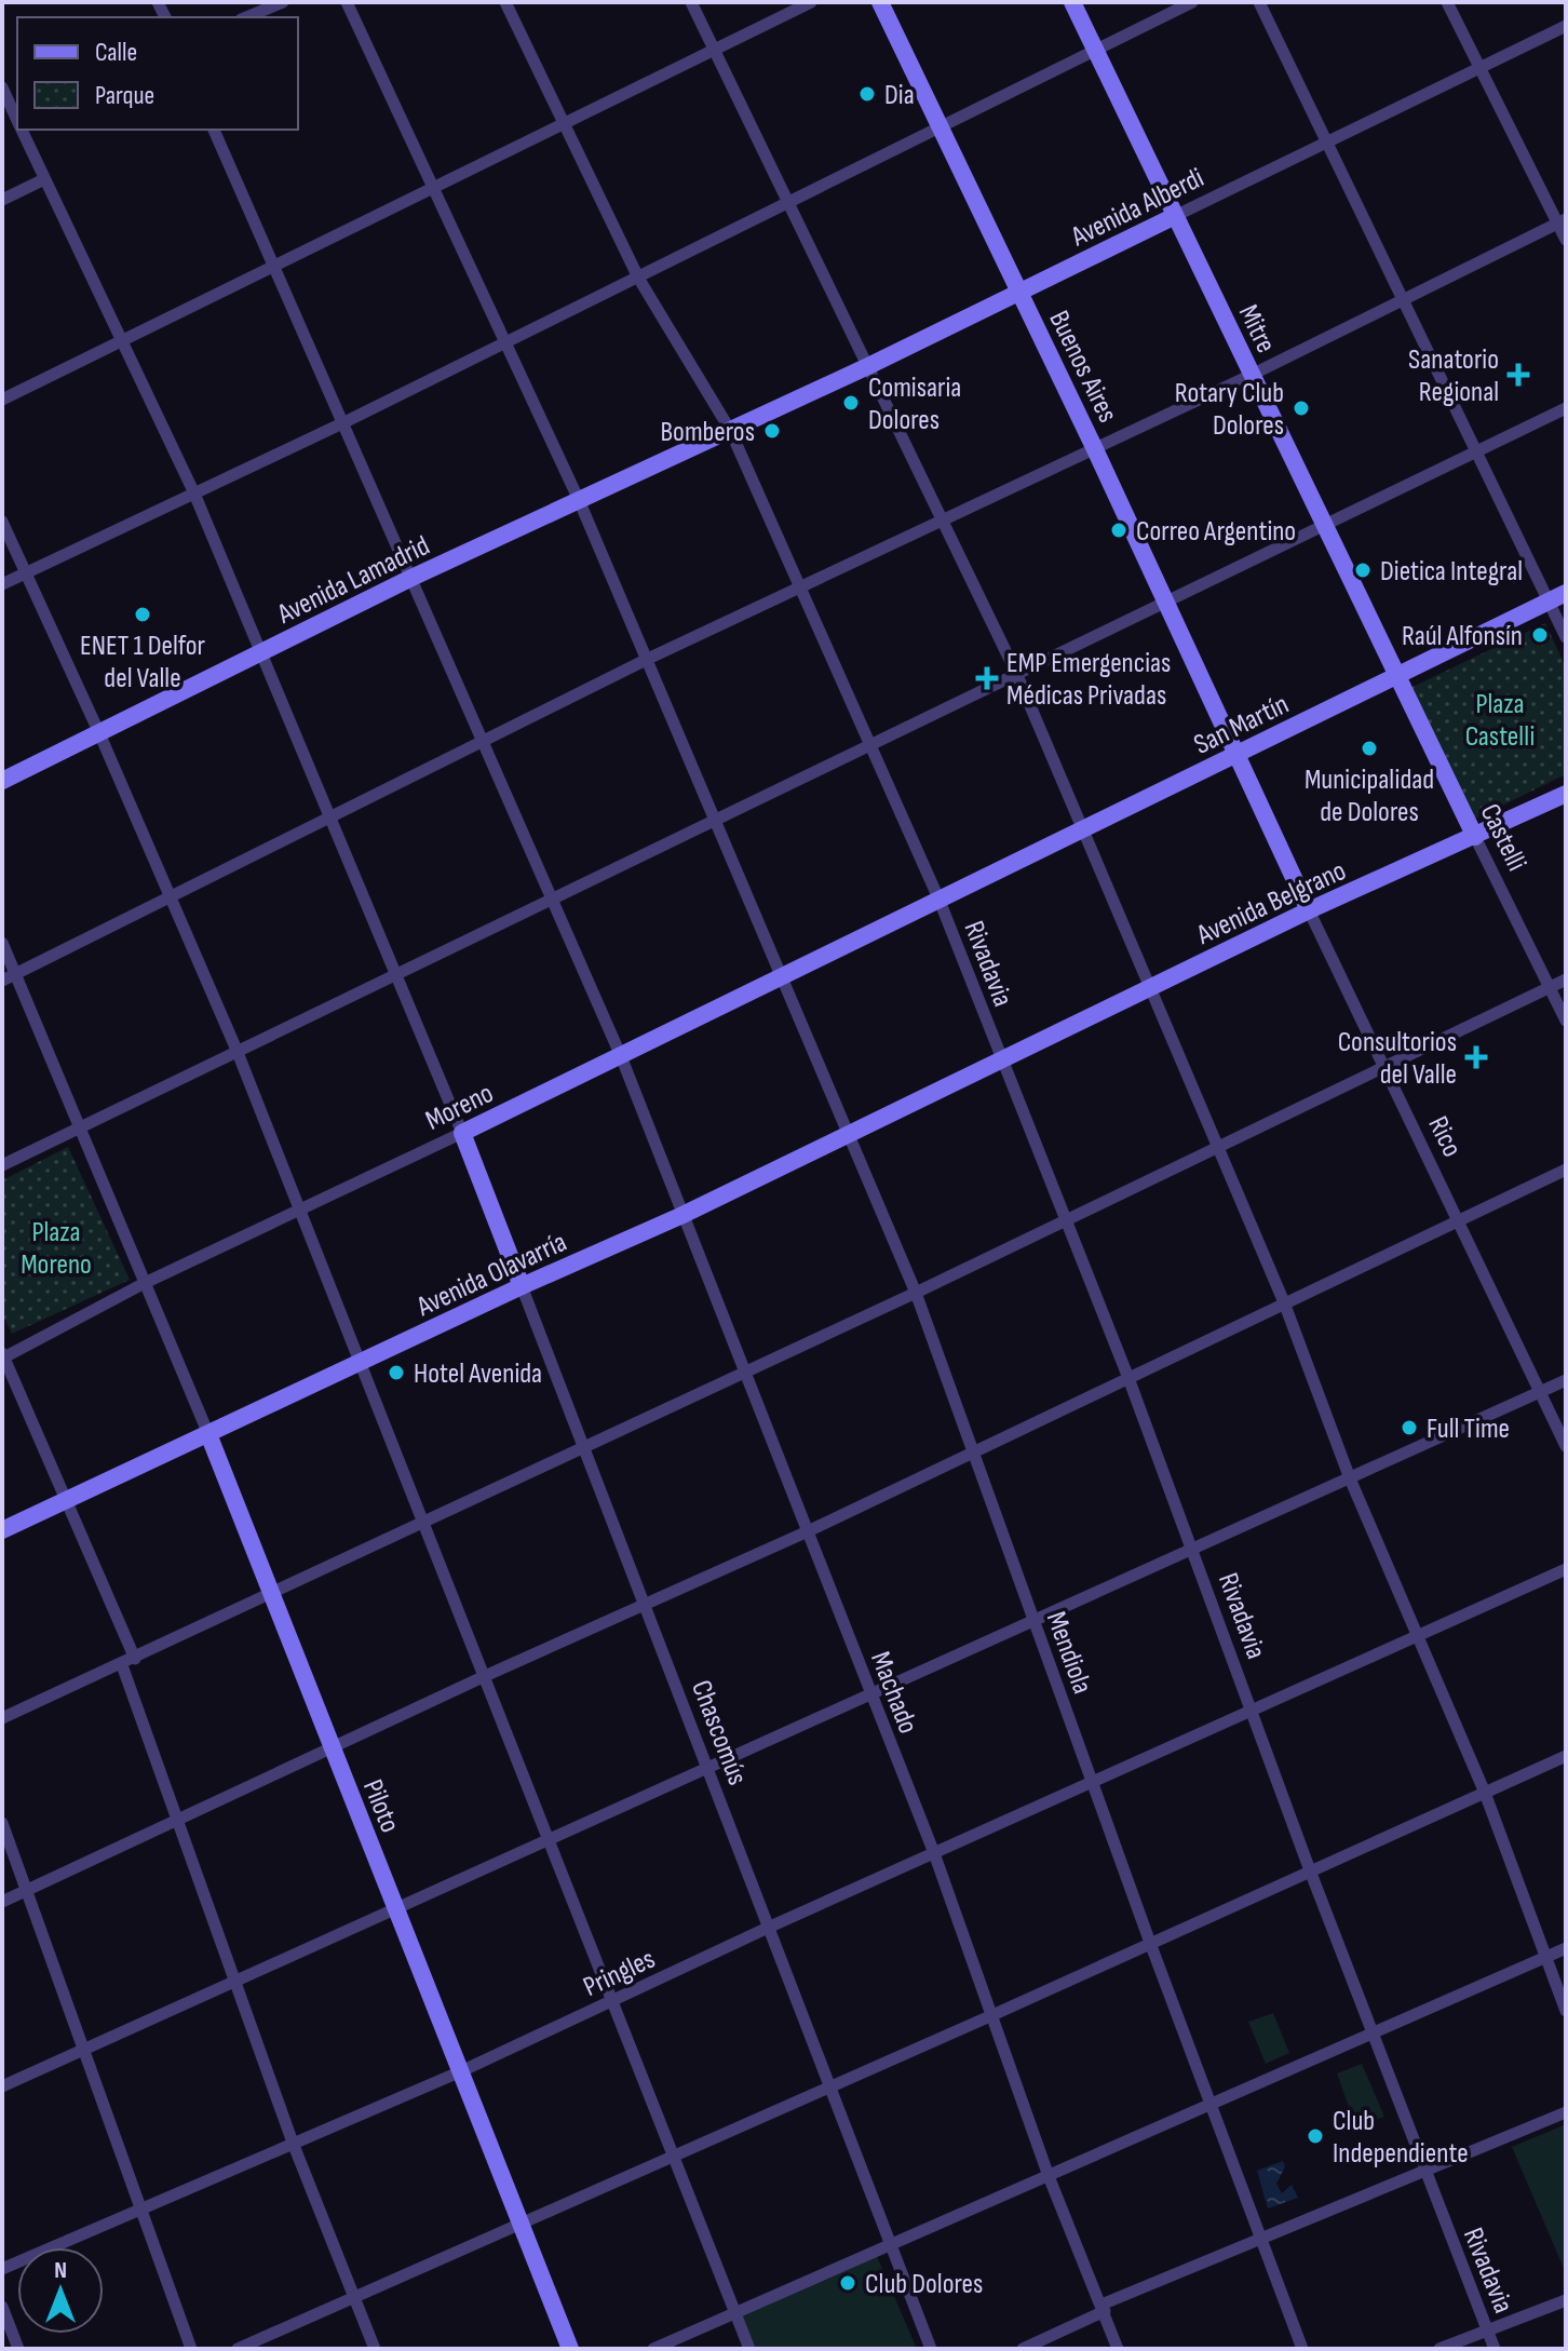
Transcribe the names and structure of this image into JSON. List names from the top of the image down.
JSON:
{
  "streets": {
    "main road": [
      "Avenida Alberdi",
      "Mitre",
      "Buenos Aires",
      "Avenida Lamadrid",
      "San Martín",
      "Castelli",
      "Avenida Belgrano",
      "Moreno",
      "Rico",
      "Avenida Olavarría",
      "Chascomús",
      "Piloto"
    ],
    "street": [
      "Rivadavia",
      "Mendiola",
      "Machado",
      "Pringles"
    ]
  },
  "crossings": [
    ["Avenida Alberdi", "Mitre"],
    ["Avenida Alberdi", "Buenos Aires"],
    ["Avenida Alberdi", "Avenida Lamadrid"],
    ["Avenida Alberdi", "Rivadavia"],
    ["Mitre", "San Martín"],
    ["Mitre", "Castelli"],
    ["Buenos Aires", "San Martín"],
    ["Buenos Aires", "Rico"],
    ["Avenida Lamadrid", "Rivadavia"],
    ["Avenida Lamadrid", "Mendiola"],
    ["Avenida Lamadrid", "Machado"],
    ["San Martín", "Castelli"],
    ["San Martín", "Rivadavia"],
    ["San Martín", "Moreno"],
    ["San Martín", "Rico"],
    ["Castelli", "Avenida Belgrano"],
    ["Avenida Belgrano", "Rivadavia"],
    ["Avenida Belgrano", "Rico"],
    ["Avenida Belgrano", "Avenida Olavarría"],
    ["Rivadavia", "Moreno"],
    ["Rivadavia", "Avenida Olavarría"],
    ["Rivadavia", "Pringles"],
    ["Moreno", "Mendiola"],
    ["Moreno", "Machado"],
    ["Moreno", "Chascomús"],
    ["Moreno", "Piloto"],
    ["Avenida Olavarría", "Mendiola"],
    ["Avenida Olavarría", "Machado"],
    ["Avenida Olavarría", "Chascomús"],
    ["Avenida Olavarría", "Piloto"],
    ["Mendiola", "Pringles"],
    ["Machado", "Pringles"],
    ["Chascomús", "Pringles"],
    ["Piloto", "Pringles"]
  ],
  "parks": ["Plaza Castelli", "Plaza Moreno"],
  "places": {
    "other": [
      "Dia",
      "Comisaria Dolores",
      "Rotary Club Dolores",
      "Bomberos",
      "Correo Argentino",
      "Dietica Integral",
      "ENET 1 Delfor del Valle",
      "Raúl Alfonsín",
      "Municipalidad de Dolores",
      "Hotel Avenida",
      "Full Time",
      "Club Independiente",
      "Club Dolores"
    ],
    "health": ["Sanatorio Regional", "EMP Emergencias Médicas Privadas", "Consultorios del Valle"]
  },
  "legend": ["Calle", "Parque"],
  "north": "top"
}
